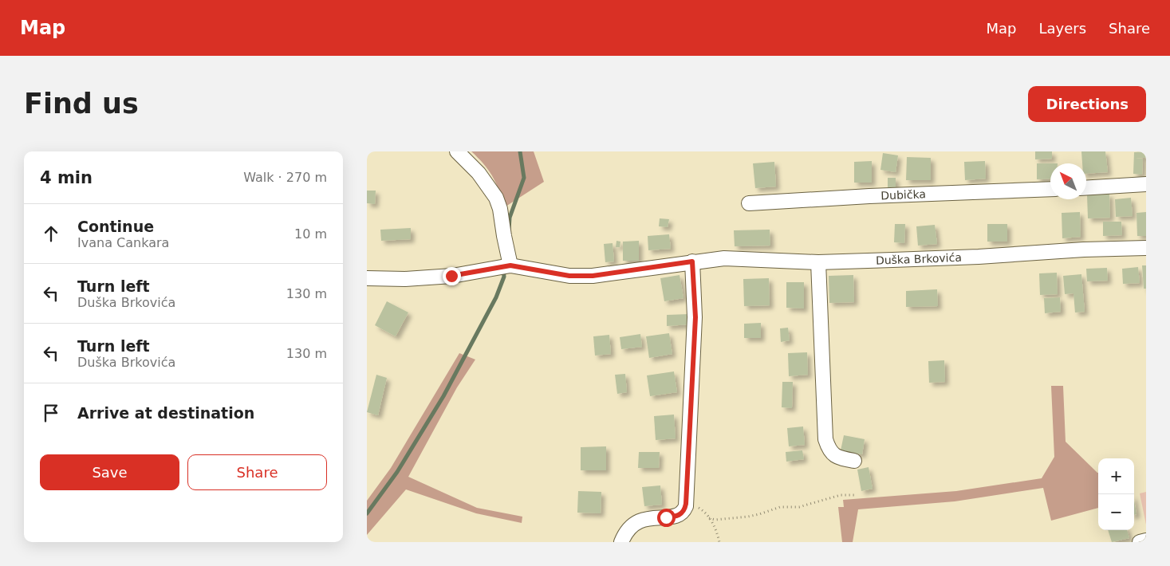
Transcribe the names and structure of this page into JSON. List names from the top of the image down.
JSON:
{
  "streets": {
    "street": ["Dubička", "Duška Brkovića"]
  },
  "north": "top left",
  "page": {
    "header": "Map",
    "nav": ["Map", "Layers", "Share"],
    "buttons": [
      "Directions",
      ["Save", "Share"]
    ],
    "title": "Find us",
    "heading": ["4 min", "Walk · 270 m"],
    "list": [
      ["Continue", "Ivana Cankara", "10 m"],
      ["Turn left", "Duška Brkovića", "130 m"],
      ["Turn left", "Duška Brkovića", "130 m"],
      "Arrive at destination"
    ],
    "map_buttons": ["+", "−"]
  }
}
